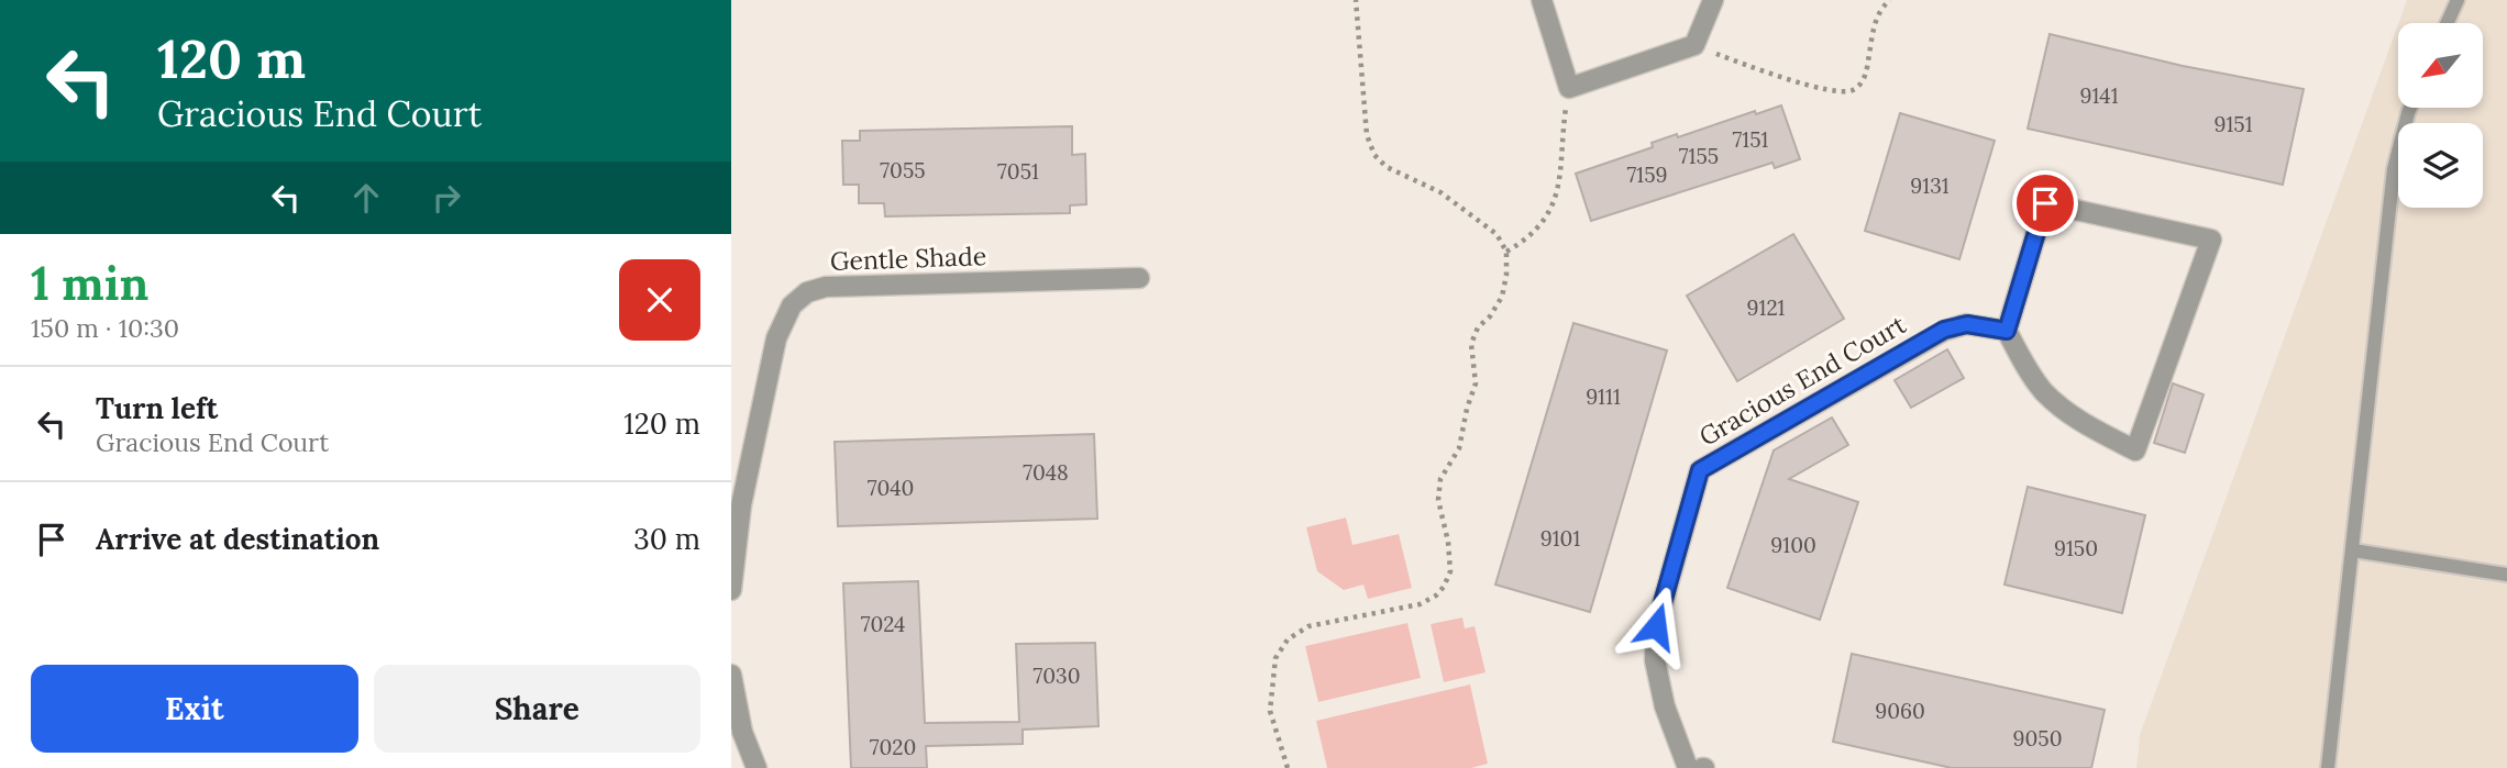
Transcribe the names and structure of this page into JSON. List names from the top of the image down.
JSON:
{
  "streets": {
    "street": ["Gentle Shade", "Gracious End Court"]
  },
  "house_numbers": [
    "9141",
    "9151",
    "7151",
    "7155",
    "7055",
    "7051",
    "7159",
    "9131",
    "9121",
    "9111",
    "7048",
    "7040",
    "9101",
    "9100",
    "9150",
    "7024",
    "7030",
    "9060",
    "9050",
    "7020"
  ],
  "north": "bottom left",
  "page": {
    "turn": ["120 m", "Gracious End Court"],
    "heading": ["1 min", "150 m · 10:30"],
    "list": [
      {
        "name": "Turn left",
        "note": "Gracious End Court",
        "value": "120 m"
      },
      {
        "name": "Arrive at destination",
        "value": "30 m"
      }
    ],
    "buttons": ["Exit", "Share"]
  }
}
